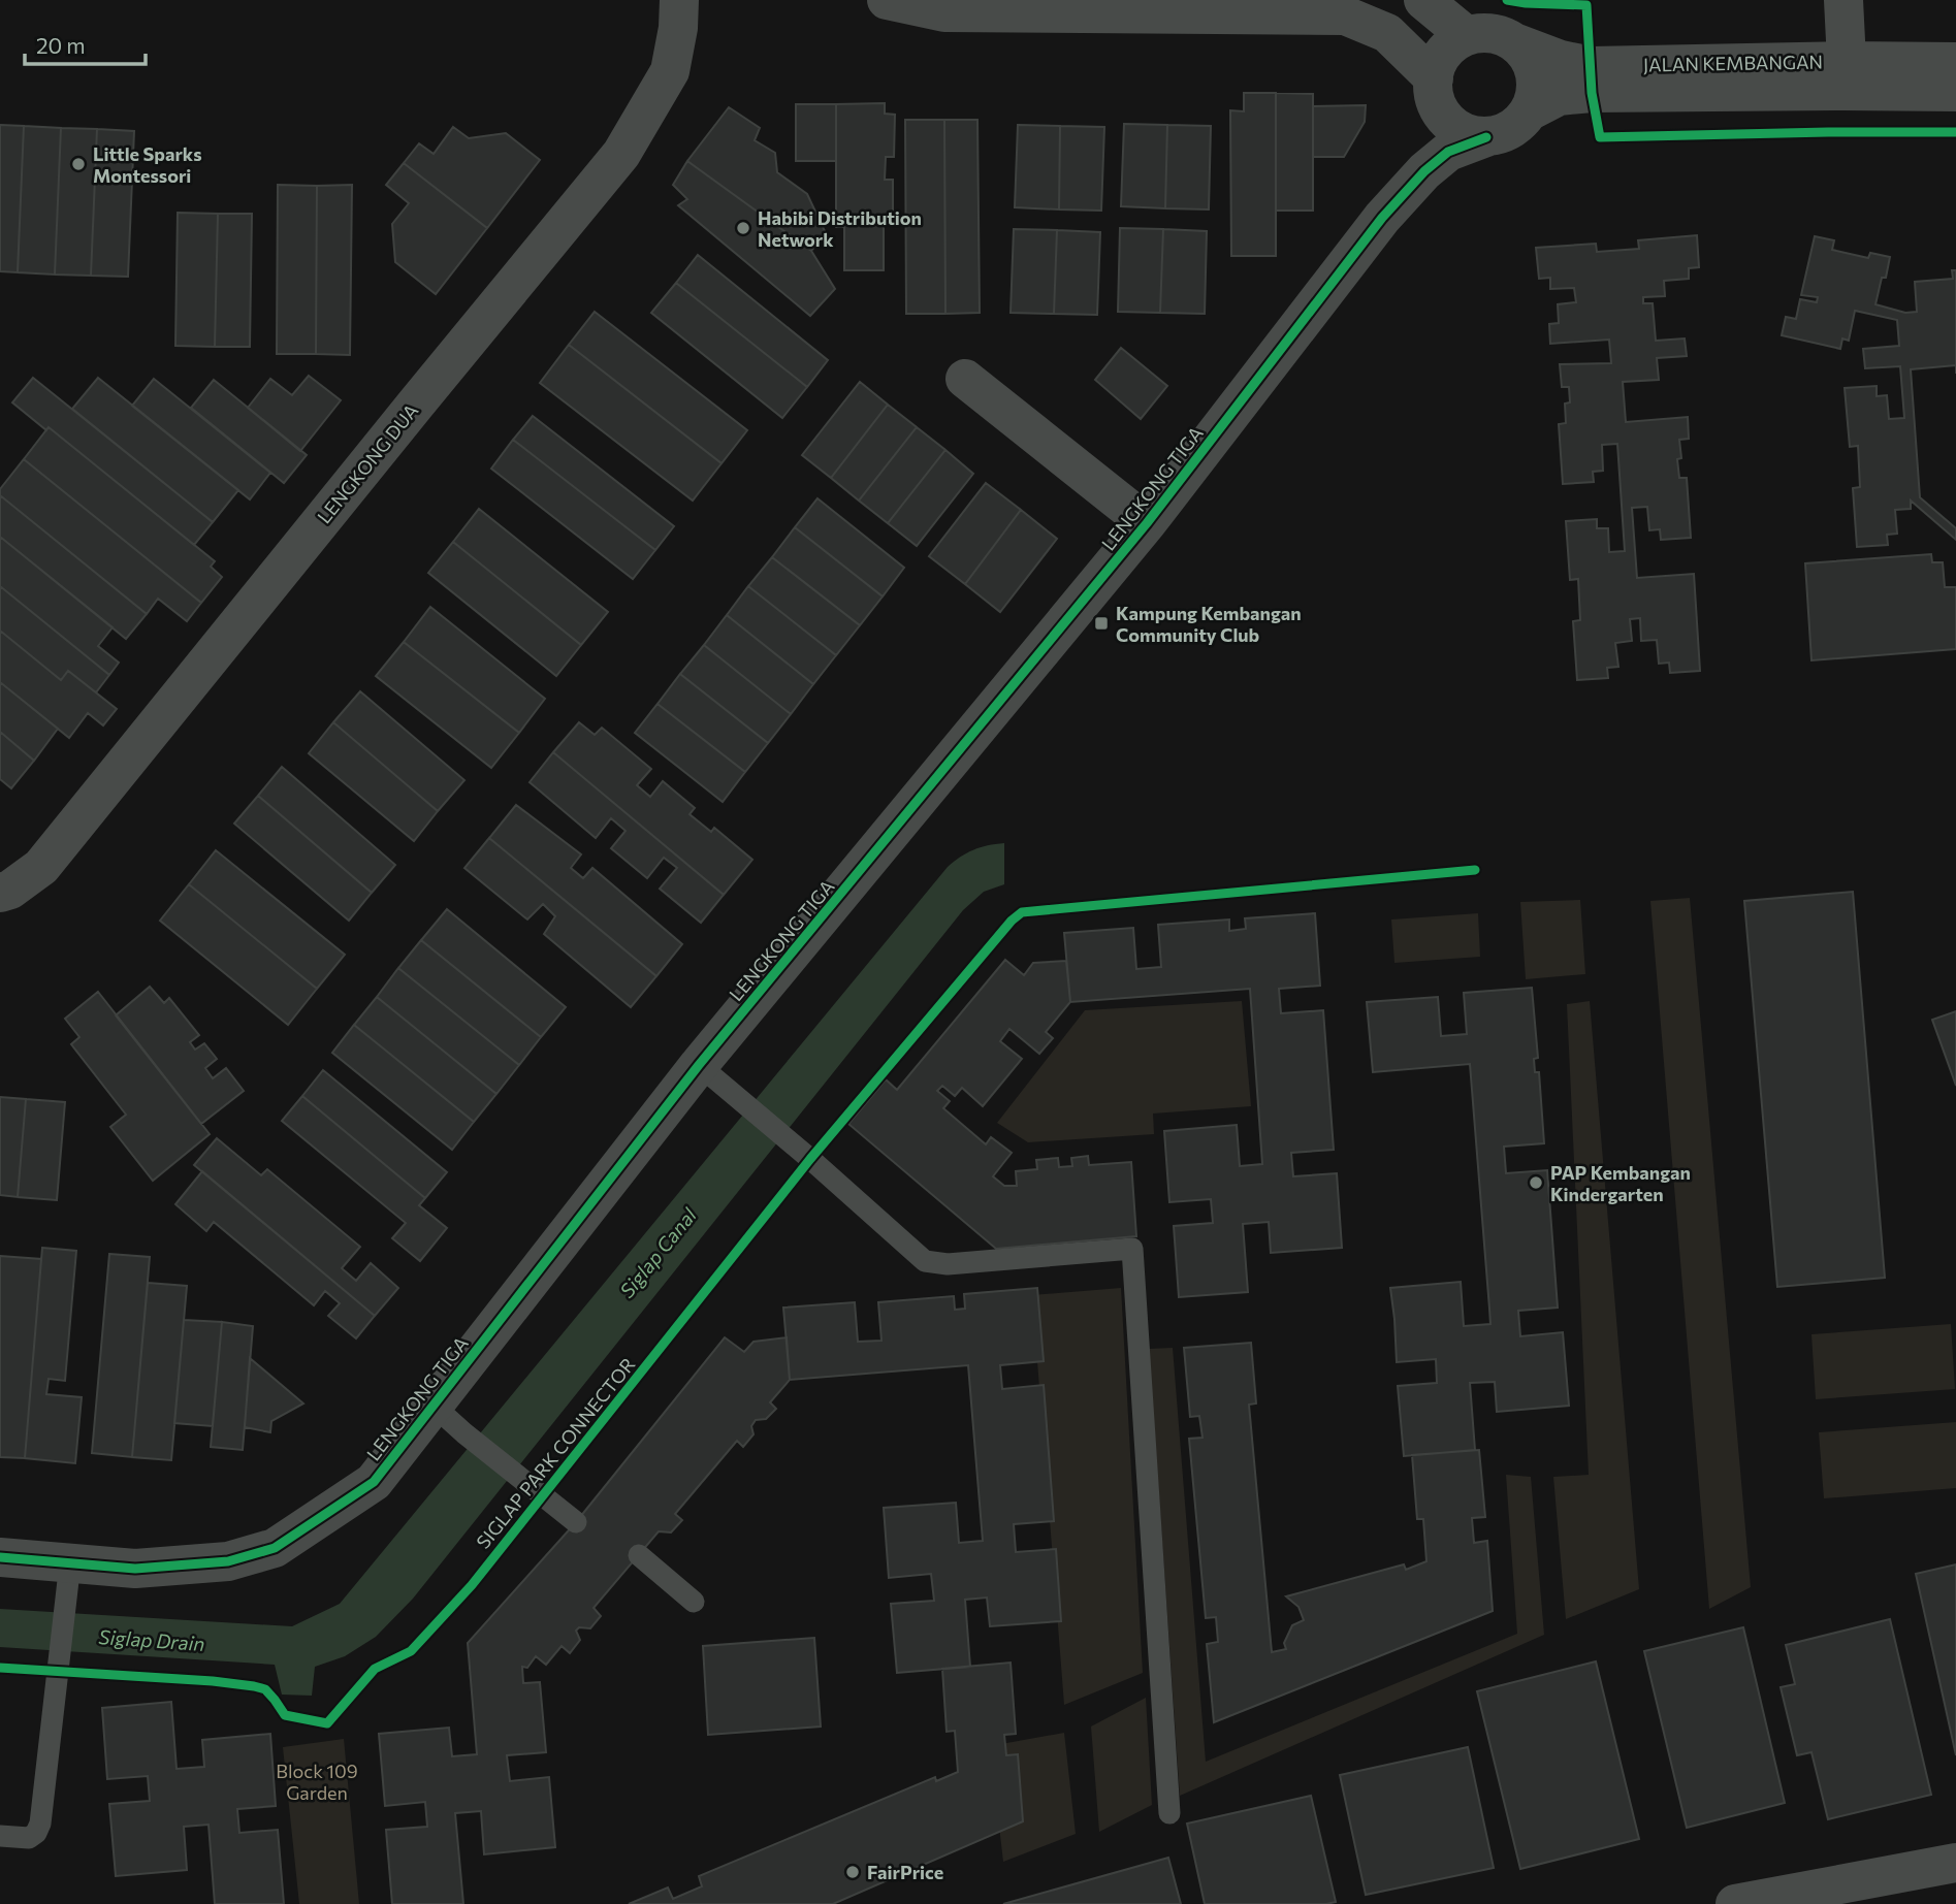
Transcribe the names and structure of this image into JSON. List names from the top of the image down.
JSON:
{
  "streets": {
    "street": ["JALAN KEMBANGAN", "LENGKONG DUA", "LENGKONG TIGA"],
    "cycle path": ["SIGLAP PARK CONNECTOR"]
  },
  "crossings": [
    ["JALAN KEMBANGAN", "LENGKONG TIGA"]
  ],
  "water": ["Siglap Canal", "Siglap Drain"],
  "parks": ["Block 109 Garden"],
  "places": {
    "other": [
      "Little Sparks Montessori",
      "Habibi Distribution Network",
      "PAP Kembangan Kindergarten",
      "FairPrice"
    ],
    "transit": ["Kampung Kembangan Community Club"]
  },
  "scale_bar": "20 m"
}
